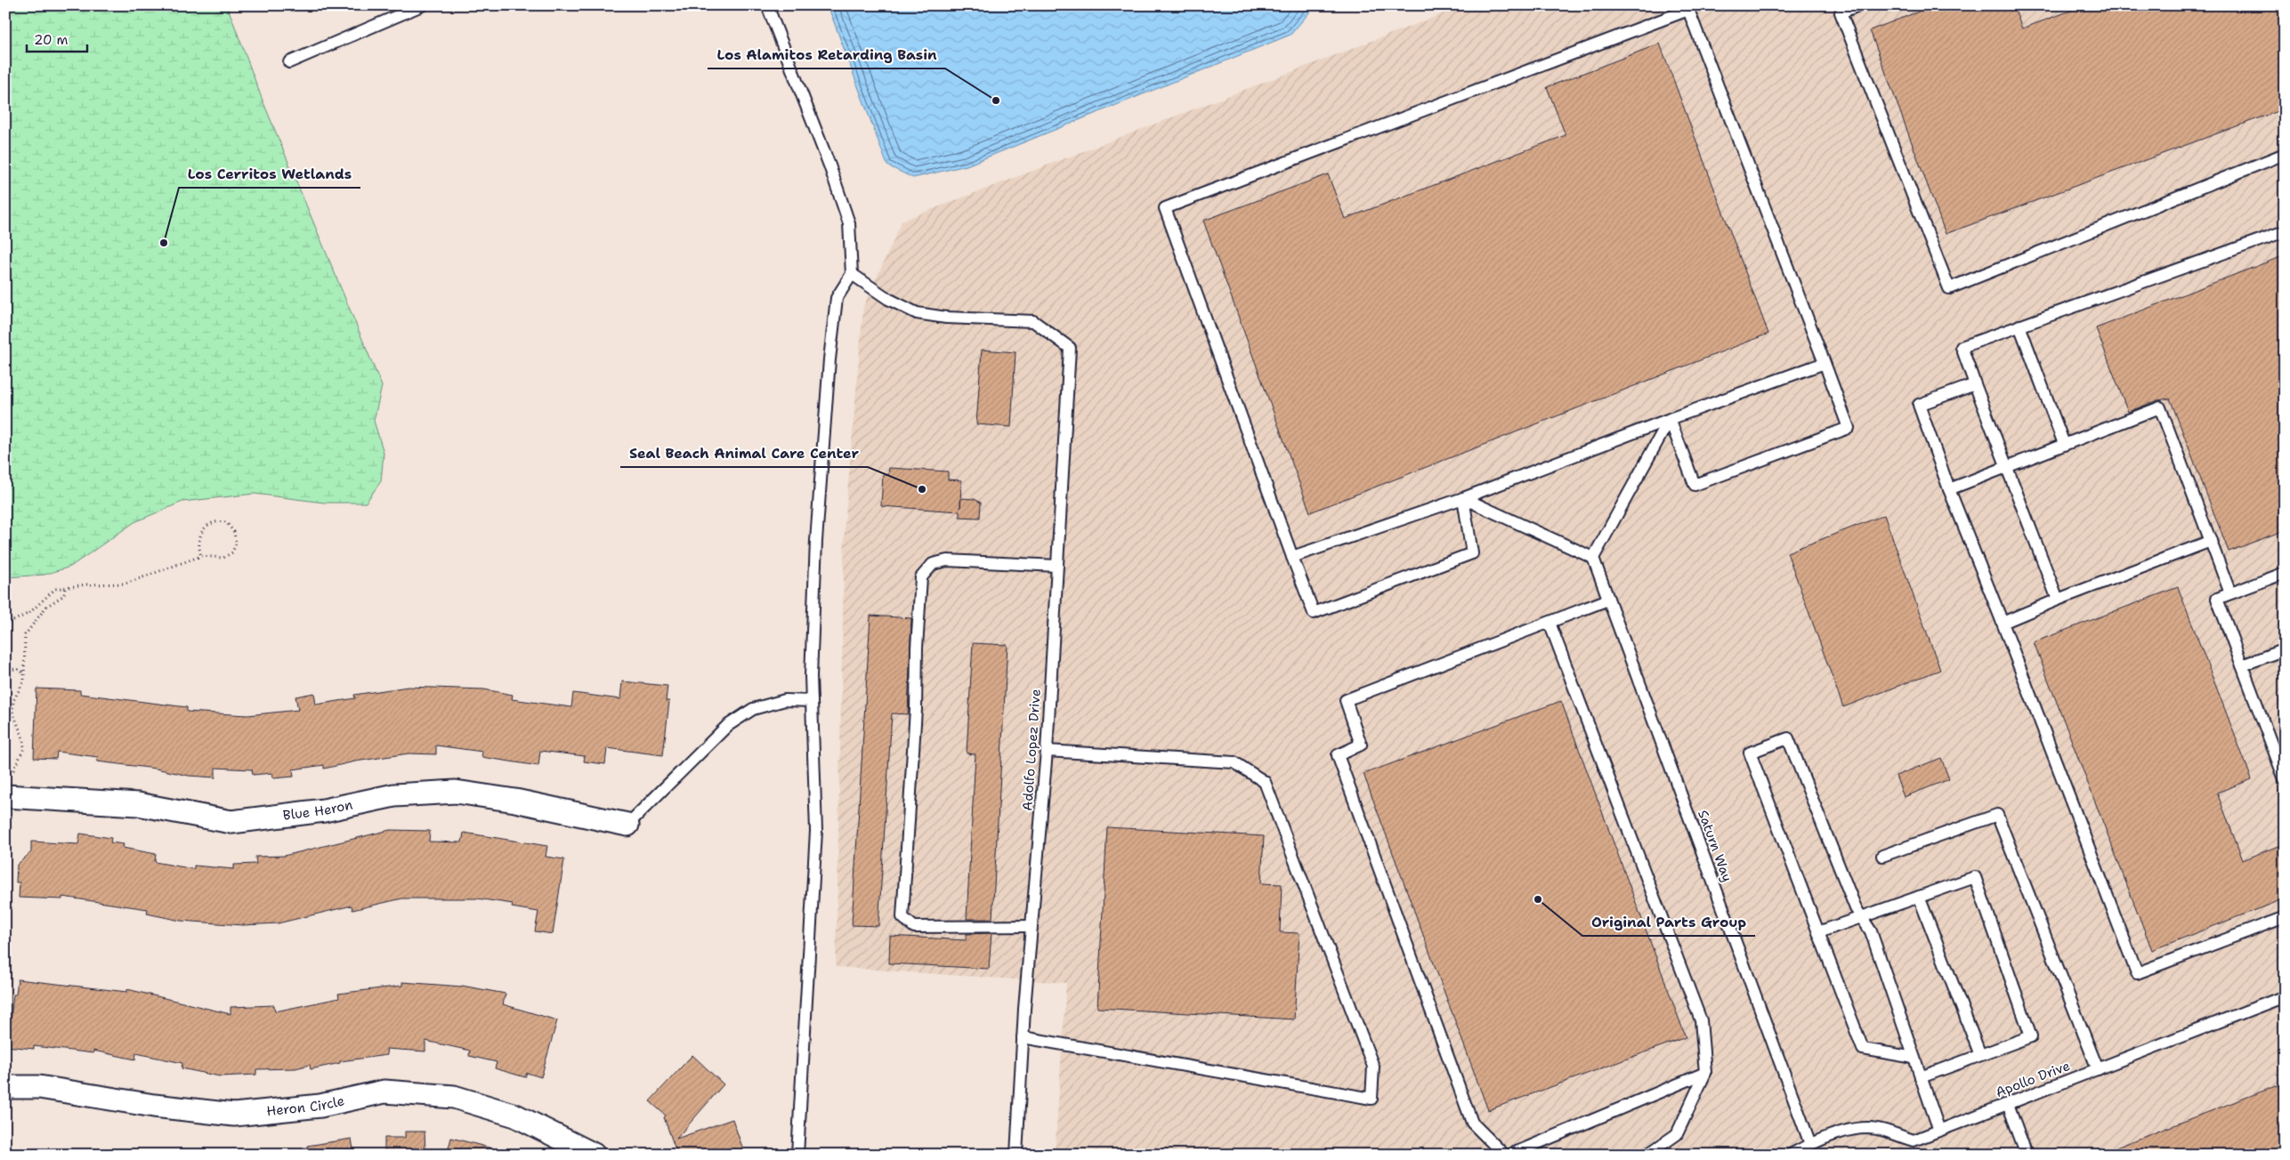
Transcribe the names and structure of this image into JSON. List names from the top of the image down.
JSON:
{
  "streets": {
    "street": ["Blue Heron", "Heron Circle"],
    "lane": ["Adolfo Lopez Drive", "Saturn Way", "Apollo Drive"]
  },
  "crossings": [
    ["Saturn Way", "Apollo Drive"]
  ],
  "places": [
    "Los Alamitos Retarding Basin",
    "Los Cerritos Wetlands",
    "Seal Beach Animal Care Center",
    "Original Parts Group"
  ],
  "scale_bar": "20 m"
}
